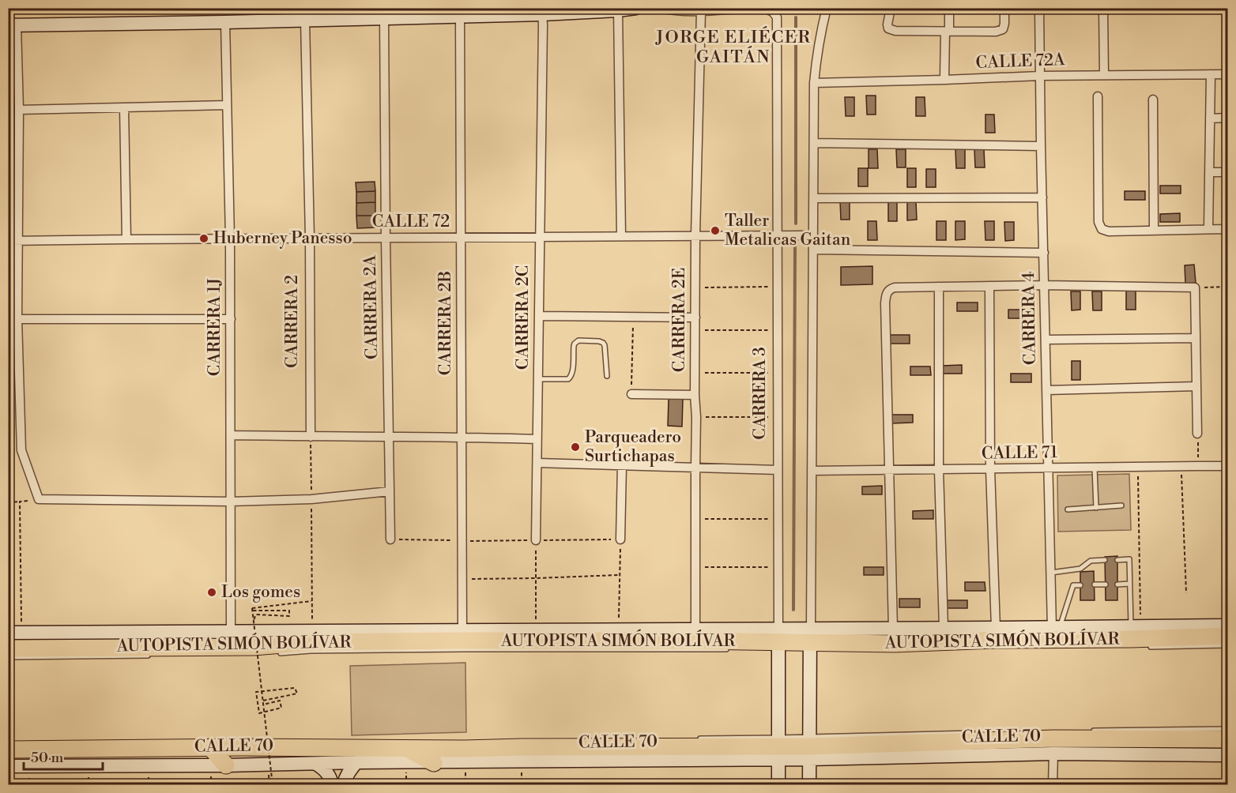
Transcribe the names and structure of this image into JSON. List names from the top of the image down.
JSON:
{
  "streets": {
    "highway": ["AUTOPISTA SIMÓN BOLÍVAR"],
    "street": [
      "CALLE 72A",
      "CALLE 72",
      "CARRERA 2A",
      "CARRERA 2C",
      "CARRERA 4",
      "CARRERA 2E",
      "CARRERA 2",
      "CARRERA 2B",
      "CARRERA 1J",
      "CARRERA 3",
      "CALLE 71",
      "CALLE 70"
    ]
  },
  "crossings": [
    ["CALLE 72A", "CARRERA 4"],
    ["CALLE 72", "CARRERA 2A"],
    ["CALLE 72", "CARRERA 2C"],
    ["CALLE 72", "CARRERA 2E"],
    ["CALLE 72", "CARRERA 2"],
    ["CALLE 72", "CARRERA 2B"],
    ["CALLE 72", "CARRERA 1J"],
    ["CALLE 72", "CARRERA 3"],
    ["CARRERA 4", "CALLE 71"],
    ["CARRERA 3", "AUTOPISTA SIMÓN BOLÍVAR"],
    ["CARRERA 3", "CALLE 70"]
  ],
  "districts": ["JORGE ELIÉCER GAITÁN"],
  "places": [
    "Taller Metalicas Gaitan",
    "Huberney Panesso",
    "Parqueadero Surtichapas",
    "Los gomes"
  ],
  "scale_bar": "50 m"
}
